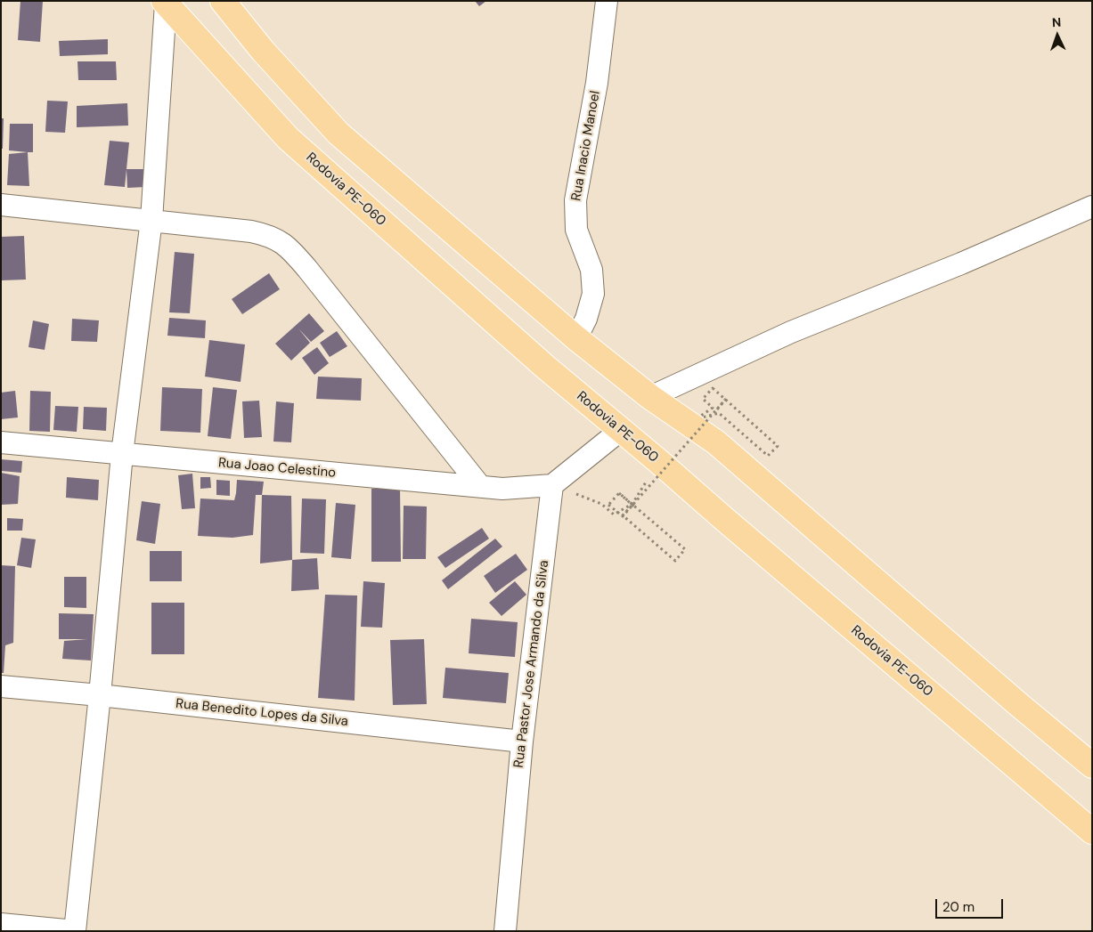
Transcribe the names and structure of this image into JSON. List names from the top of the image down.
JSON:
{
  "streets": {
    "highway": ["Rodovia PE-060"],
    "street": [
      "Rua Inacio Manoel",
      "Rua Joao Celestino",
      "Rua Pastor Jose Armando da Silva",
      "Rua Benedito Lopes da Silva"
    ]
  },
  "crossings": [
    ["Rua Joao Celestino", "Rua Pastor Jose Armando da Silva"],
    ["Rua Pastor Jose Armando da Silva", "Rua Benedito Lopes da Silva"]
  ],
  "scale_bar": "20 m",
  "north": "top"
}
